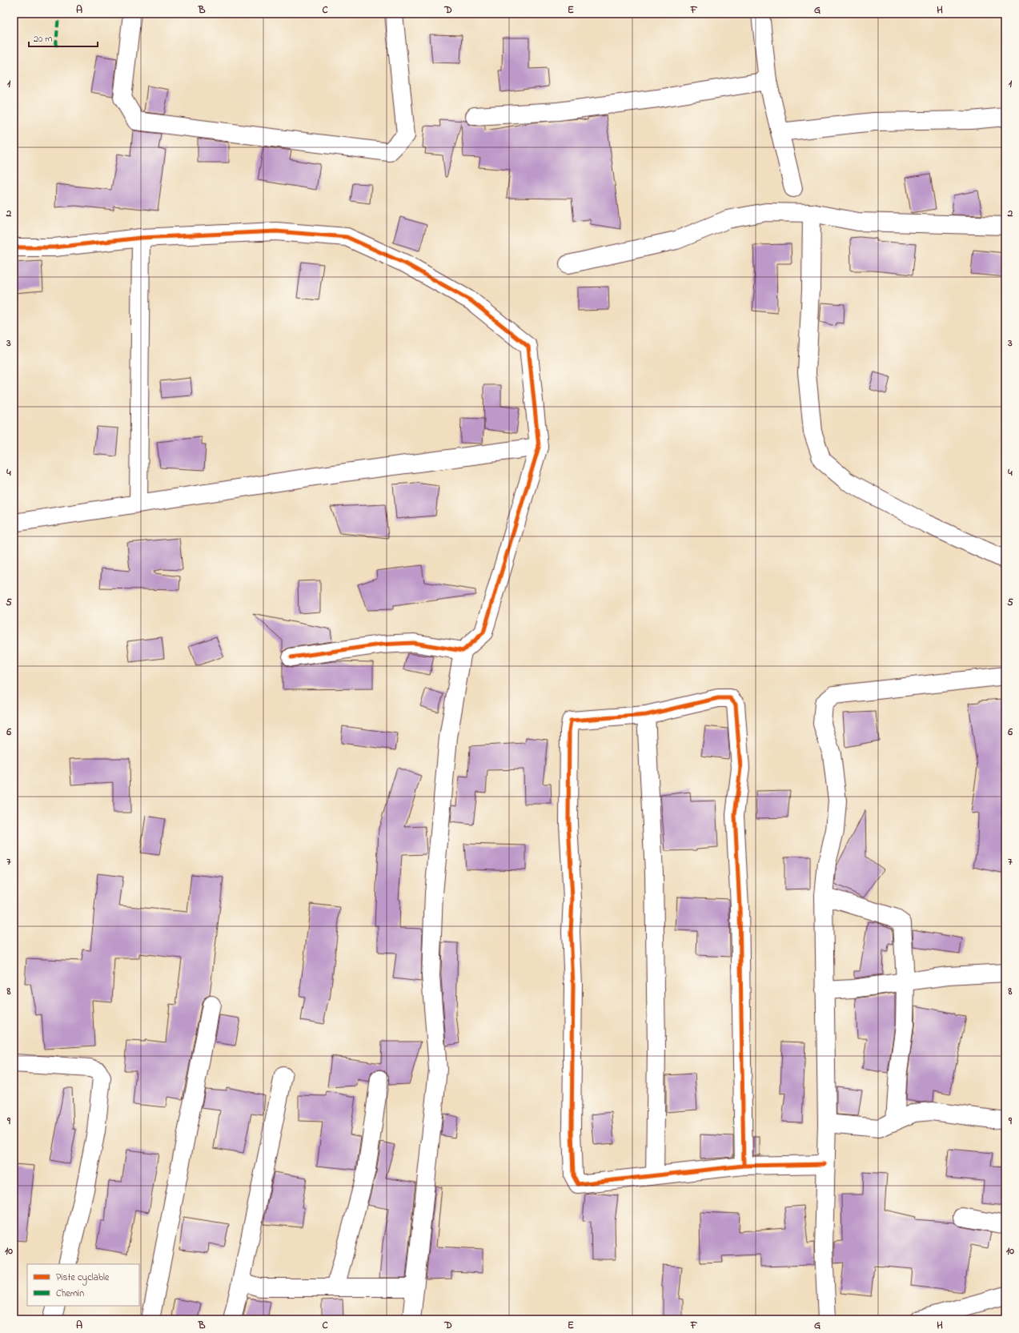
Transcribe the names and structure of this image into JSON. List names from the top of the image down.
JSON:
{
  "legend": ["Piste cyclable", "Chemin"],
  "scale_bar": "20 m",
  "grid": {
    "columns": [
      "A",
      "B",
      "C",
      "D",
      "E",
      "F",
      "G",
      "H"
    ],
    "rows": [
      "1",
      "2",
      "3",
      "4",
      "5",
      "6",
      "7",
      "8",
      "9",
      "10"
    ]
  }
}
